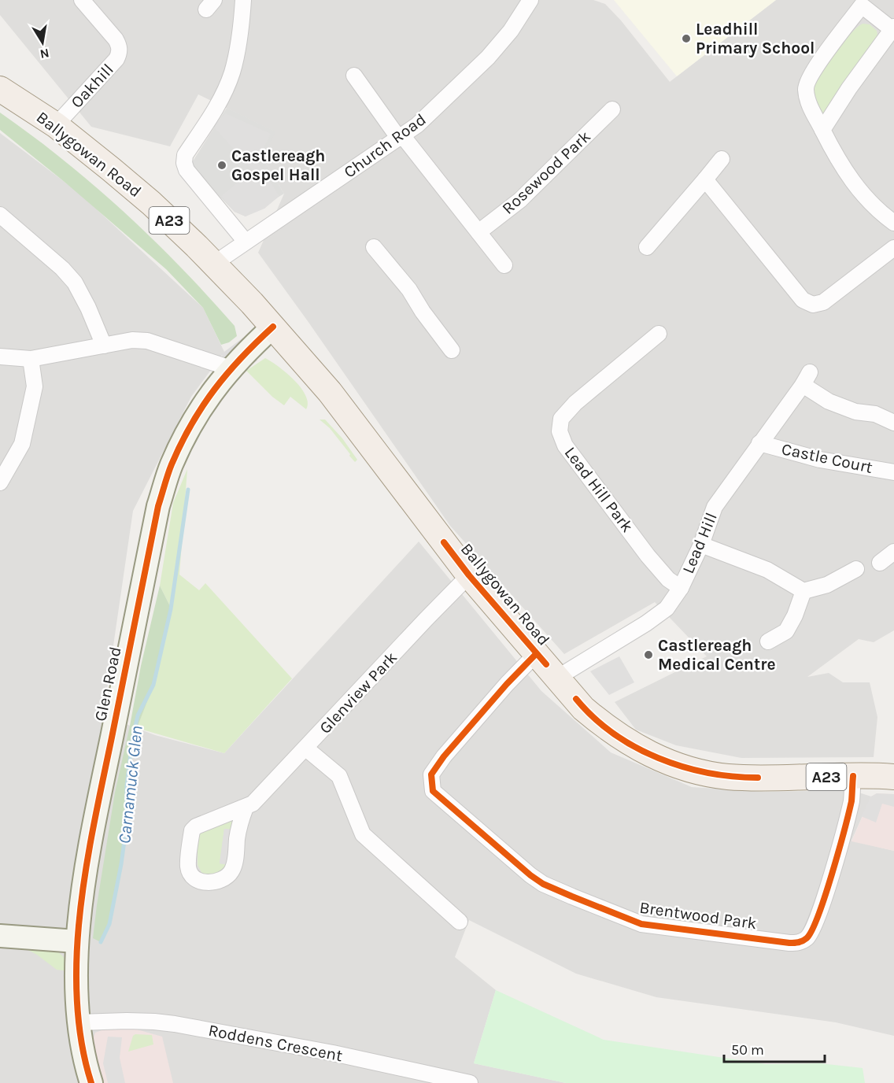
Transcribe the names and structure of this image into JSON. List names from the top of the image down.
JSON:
{
  "streets": {
    "main road": ["Ballygowan Road", "A23"],
    "street": [
      "Oakhill",
      "Church Road",
      "Rosewood Park",
      "Castle Court",
      "Lead Hill Park",
      "Lead Hill",
      "Glen Road",
      "Glenview Park",
      "Brentwood Park",
      "Roddens Crescent"
    ]
  },
  "crossings": [
    ["Oakhill", "Ballygowan Road"],
    ["Church Road", "Ballygowan Road"],
    ["Ballygowan Road", "Lead Hill"],
    ["Ballygowan Road", "Glen Road"],
    ["Ballygowan Road", "Glenview Park"],
    ["Ballygowan Road", "Brentwood Park"],
    ["Castle Court", "Lead Hill"],
    ["Lead Hill Park", "Lead Hill"],
    ["Glen Road", "Roddens Crescent"]
  ],
  "water": ["Carnamuck Glen"],
  "places": ["Leadhill Primary School", "Castlereagh Gospel Hall", "Castlereagh Medical Centre"],
  "scale_bar": "50 m",
  "north": "bottom"
}
